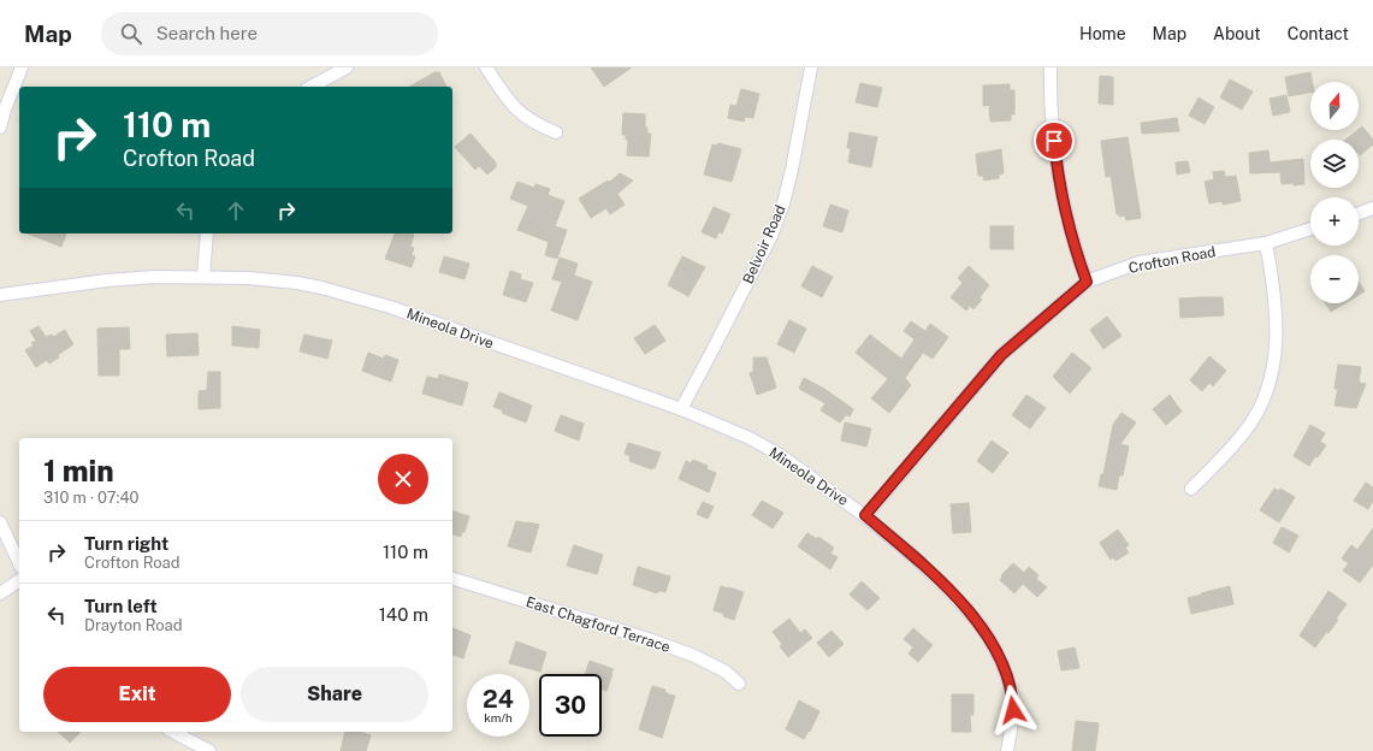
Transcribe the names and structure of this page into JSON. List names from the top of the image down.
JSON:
{
  "streets": {
    "street": [
      "Belvoir Road",
      "Crofton Road",
      "Mineola Drive",
      "East Chagford Terrace"
    ]
  },
  "crossings": [
    ["Belvoir Road", "Mineola Drive"],
    ["Crofton Road", "Mineola Drive"]
  ],
  "north": "top",
  "page": {
    "header": "Map",
    "search": "Search here",
    "nav": [
      "Home",
      "Map",
      "About",
      "Contact"
    ],
    "map_buttons": ["+", "−"],
    "turn": ["110 m", "Crofton Road"],
    "heading": ["1 min", "310 m · 07:40"],
    "list": [
      {
        "name": "Turn right",
        "note": "Crofton Road",
        "value": "110 m"
      },
      {
        "name": "Turn left",
        "note": "Drayton Road",
        "value": "140 m"
      }
    ],
    "buttons": ["Exit", "Share"],
    "speed": "24 km/h",
    "limit": "30"
  }
}
